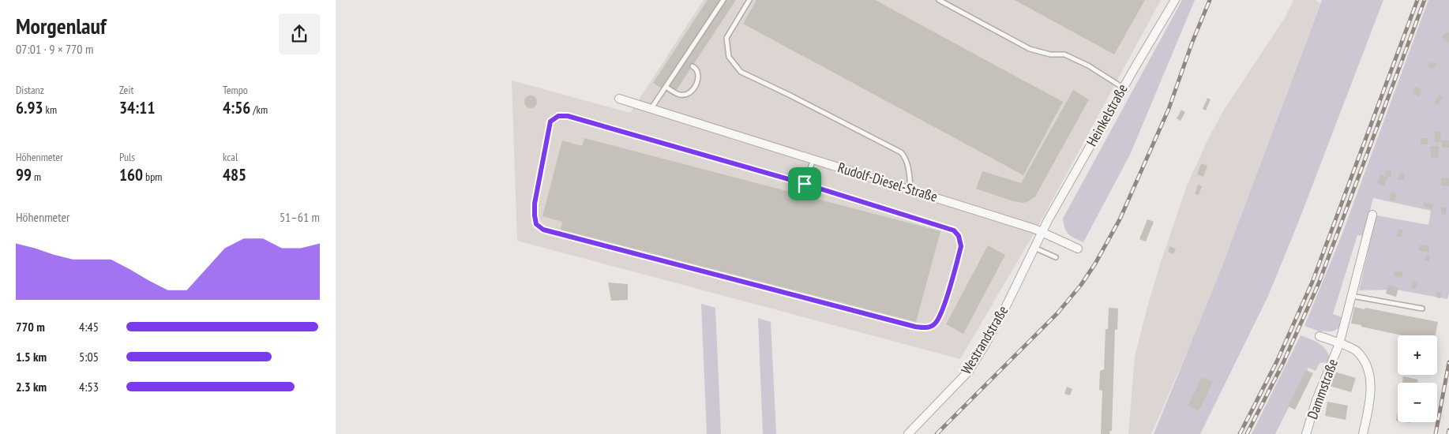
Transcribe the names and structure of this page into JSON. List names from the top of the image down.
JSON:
{
  "streets": {
    "street": [
      "Heinkelstraße",
      "Rudolf-Diesel-Straße",
      "Westrandstraße",
      "Dammstraße"
    ]
  },
  "crossings": [
    ["Heinkelstraße", "Rudolf-Diesel-Straße"],
    ["Heinkelstraße", "Westrandstraße"],
    ["Rudolf-Diesel-Straße", "Westrandstraße"]
  ],
  "page": {
    "heading": ["Morgenlauf", "07:01 · 9 × 770 m"],
    "stats": [
      ["Distanz", "6.93 km"],
      ["Zeit", "34:11"],
      ["Tempo", "4:56 /km"],
      ["Höhenmeter", "99 m"],
      ["Puls", "160 bpm"],
      ["kcal", "485"]
    ],
    "chart": ["Höhenmeter", "51–61 m"],
    "list": [
      {
        "name": "770 m",
        "note": "4:45"
      },
      {
        "name": "1.5 km",
        "note": "5:05"
      },
      {
        "name": "2.3 km",
        "note": "4:53"
      }
    ],
    "map_buttons": ["+", "−"]
  }
}
